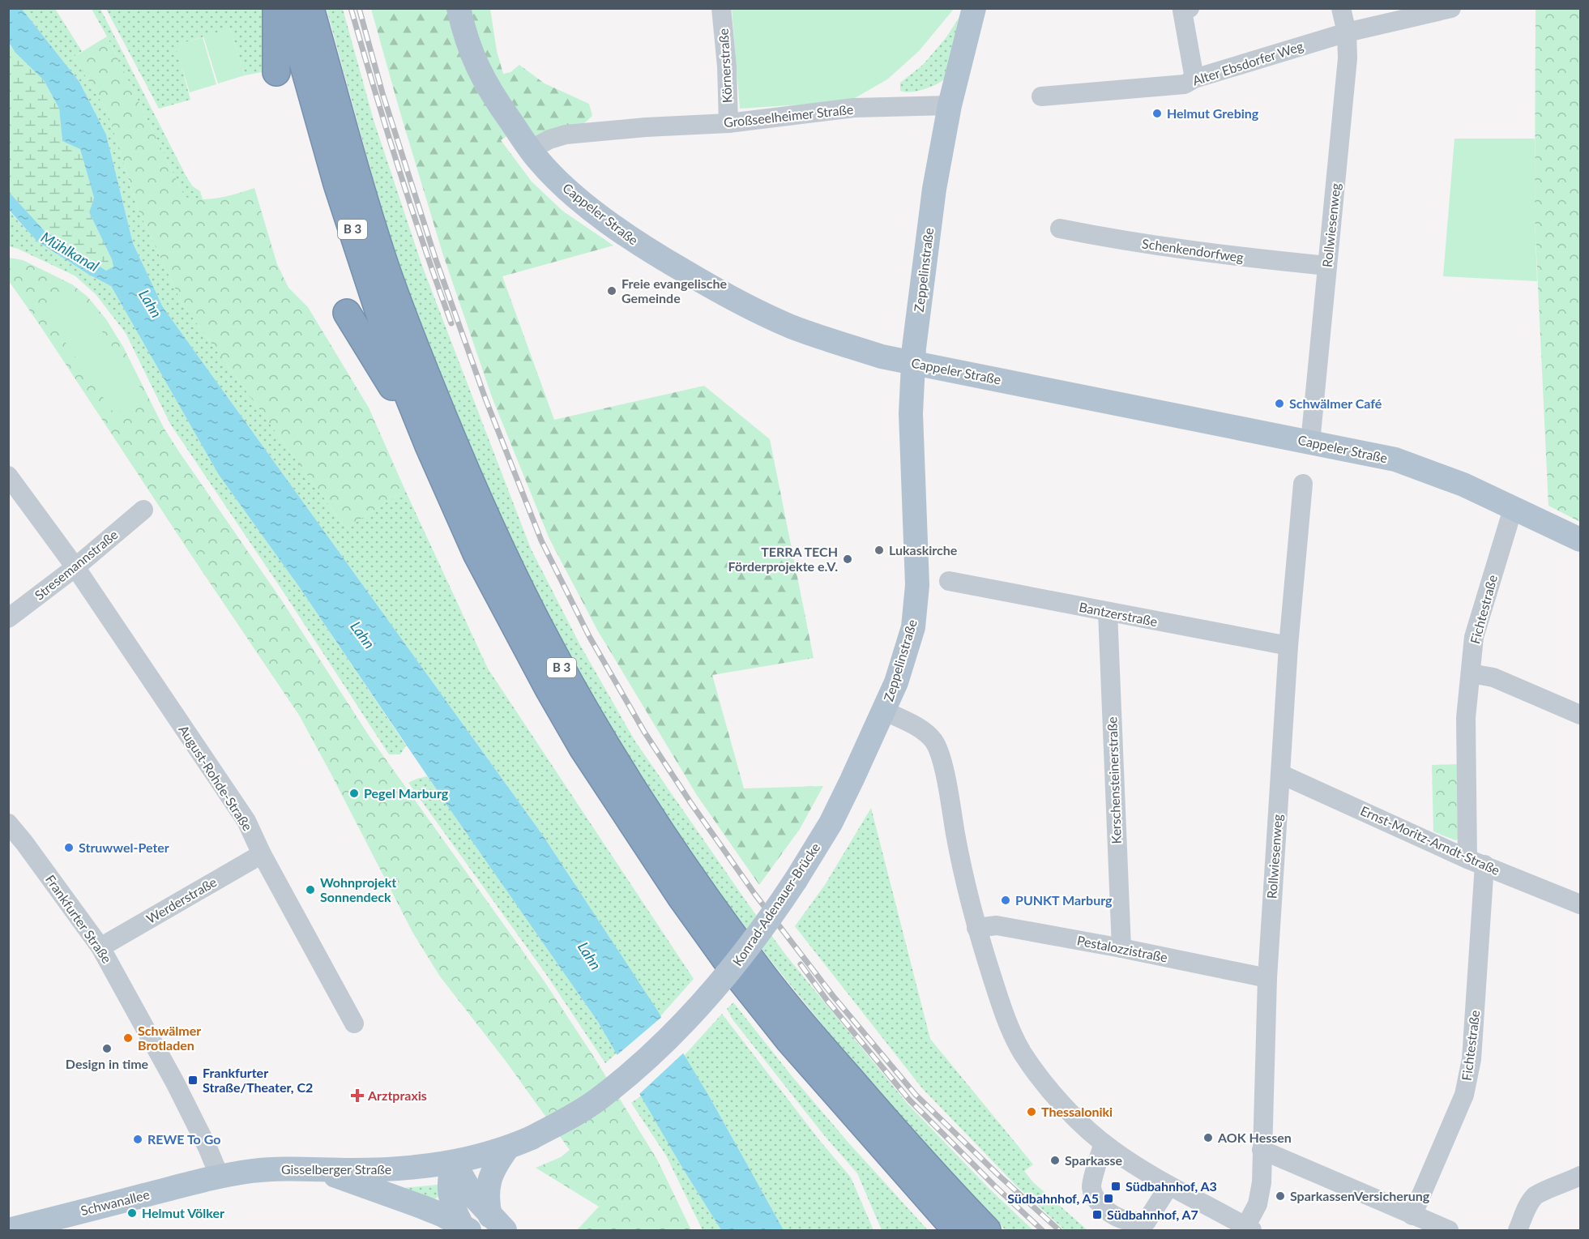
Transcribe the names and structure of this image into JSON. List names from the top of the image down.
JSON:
{
  "streets": {
    "highway": ["B 3"],
    "main road": [
      "Cappeler Straße",
      "Zeppelinstraße",
      "Konrad-Adenauer-Brücke",
      "Gisselberger Straße",
      "Schwanallee"
    ],
    "street": [
      "Alter Ebsdorfer Weg",
      "Körnerstraße",
      "Großseelheimer Straße",
      "Rollwiesenweg",
      "Schenkendorfweg",
      "Stresemannstraße",
      "Fichtestraße",
      "Bantzerstraße",
      "August-Rohde-Straße",
      "Kerschensteinerstraße",
      "Ernst-Moritz-Arndt-Straße",
      "Werderstraße",
      "Frankfurter Straße",
      "Pestalozzistraße"
    ]
  },
  "crossings": [
    ["Alter Ebsdorfer Weg", "Rollwiesenweg"],
    ["Körnerstraße", "Großseelheimer Straße"],
    ["Großseelheimer Straße", "Cappeler Straße"],
    ["Großseelheimer Straße", "Zeppelinstraße"],
    ["Cappeler Straße", "Rollwiesenweg"],
    ["Cappeler Straße", "Zeppelinstraße"],
    ["Cappeler Straße", "Fichtestraße"],
    ["Rollwiesenweg", "Schenkendorfweg"],
    ["Rollwiesenweg", "Zeppelinstraße"],
    ["Rollwiesenweg", "Bantzerstraße"],
    ["Rollwiesenweg", "Ernst-Moritz-Arndt-Straße"],
    ["Rollwiesenweg", "Pestalozzistraße"],
    ["Zeppelinstraße", "Konrad-Adenauer-Brücke"],
    ["Zeppelinstraße", "Pestalozzistraße"],
    ["Stresemannstraße", "August-Rohde-Straße"],
    ["Fichtestraße", "Ernst-Moritz-Arndt-Straße"],
    ["Bantzerstraße", "Kerschensteinerstraße"],
    ["August-Rohde-Straße", "Werderstraße"],
    ["Kerschensteinerstraße", "Pestalozzistraße"],
    ["Werderstraße", "Frankfurter Straße"],
    ["Konrad-Adenauer-Brücke", "Gisselberger Straße"],
    ["Frankfurter Straße", "Gisselberger Straße"],
    ["Frankfurter Straße", "Schwanallee"],
    ["Gisselberger Straße", "Schwanallee"]
  ],
  "water": ["Mühlkanal", "Lahn"],
  "places": {
    "other": [
      "Helmut Grebing",
      "Freie evangelische Gemeinde",
      "Schwälmer Café",
      "Lukaskirche",
      "TERRA TECH Förderprojekte e.V.",
      "Pegel Marburg",
      "Struwwel-Peter",
      "Wohnprojekt Sonnendeck",
      "PUNKT Marburg",
      "Schwälmer Brotladen",
      "Design in time",
      "Thessaloniki",
      "AOK Hessen",
      "REWE To Go",
      "Sparkasse",
      "SparkassenVersicherung",
      "Helmut Völker"
    ],
    "transit": [
      "Frankfurter Straße/Theater, C2",
      "Südbahnhof, A3",
      "Südbahnhof, A5",
      "Südbahnhof, A7"
    ],
    "health": ["Arztpraxis"]
  }
}
